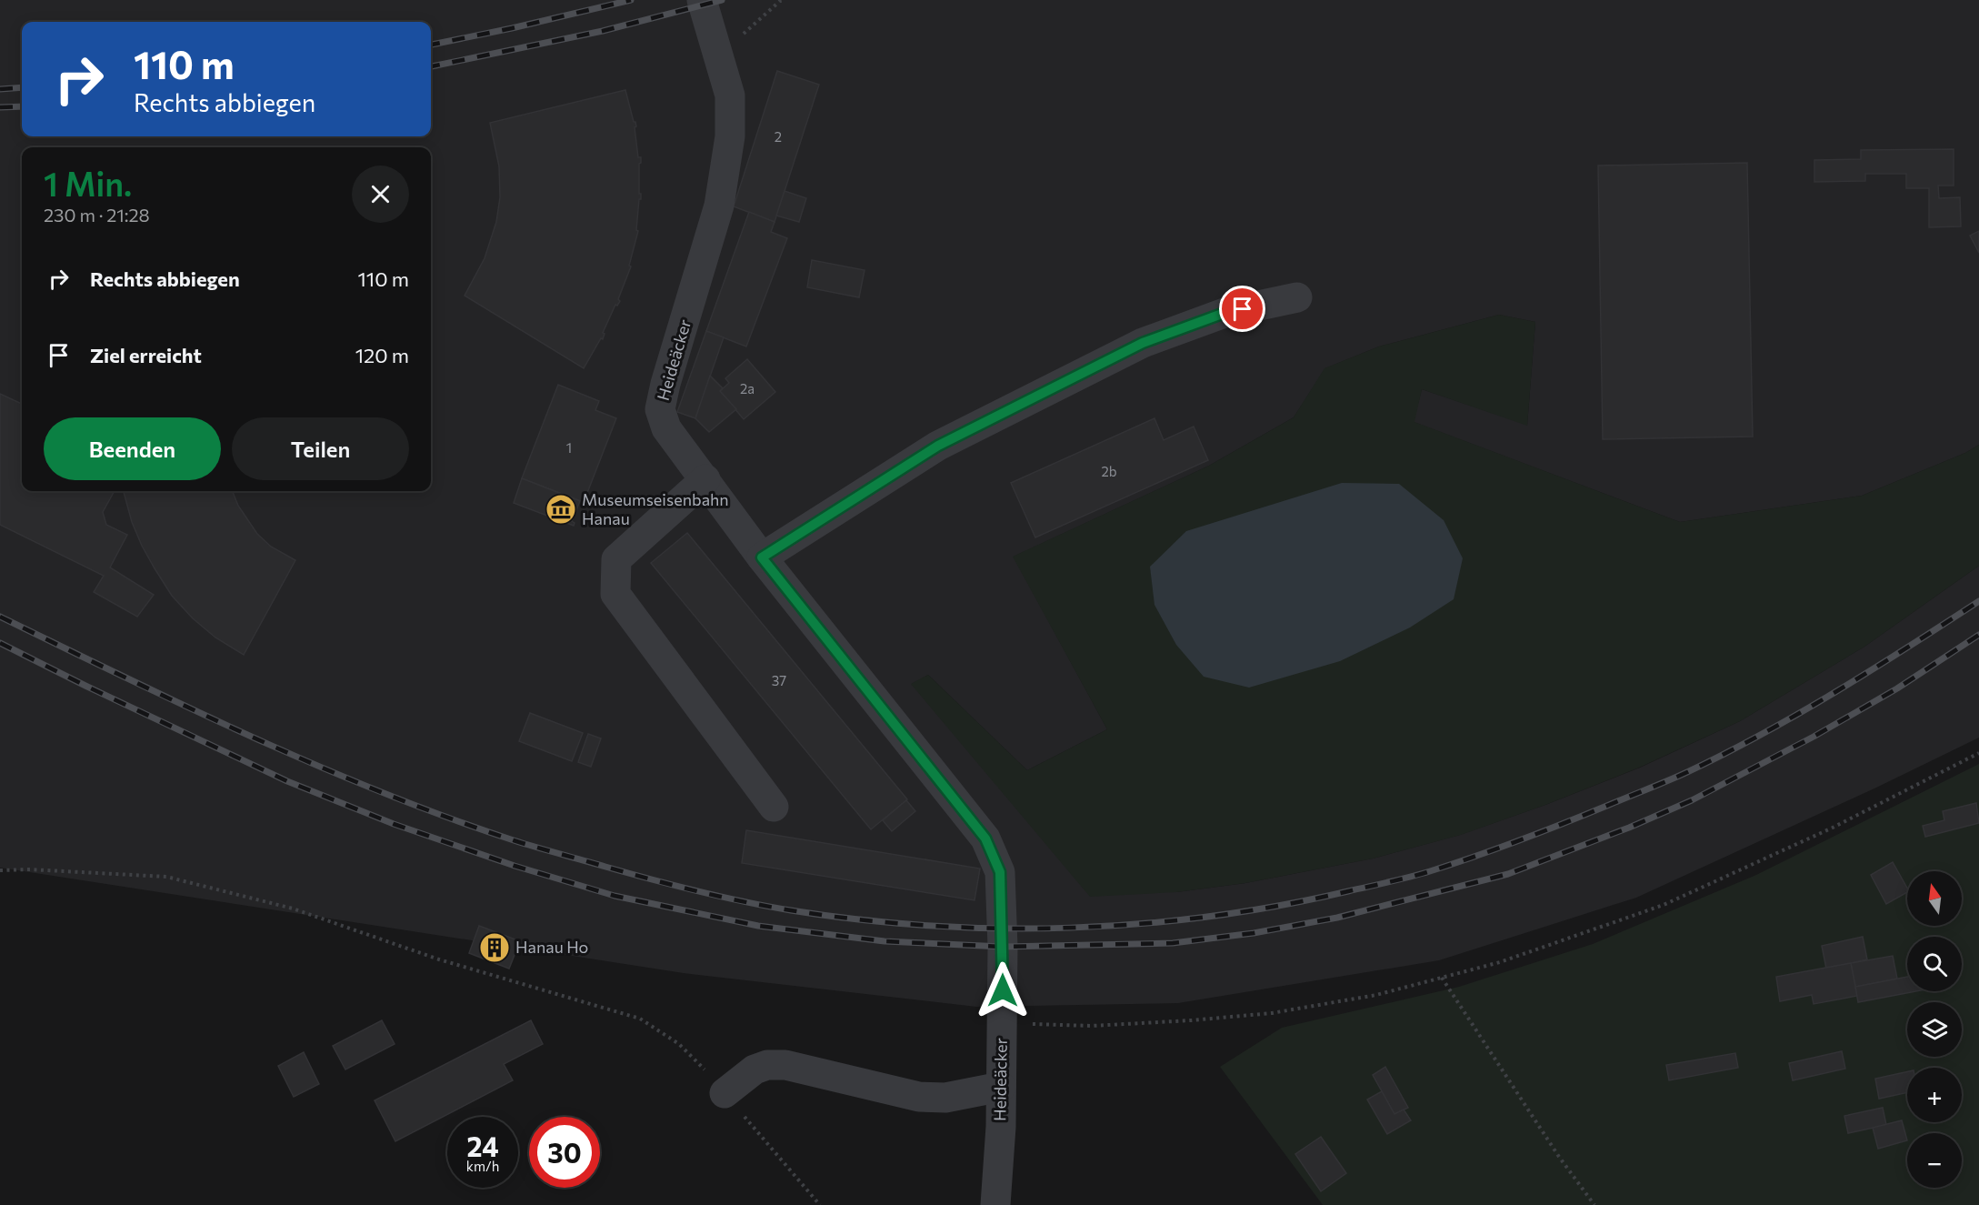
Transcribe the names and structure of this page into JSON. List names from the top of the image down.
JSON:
{
  "streets": {
    "street": ["Heideäcker"]
  },
  "places": {
    "museum": ["Museumseisenbahn Hanau"],
    "building": ["Hanau Ho"]
  },
  "house_numbers": [
    "2",
    "2a",
    "1",
    "2b",
    "37"
  ],
  "north": "top",
  "page": {
    "turn": ["110 m", "Rechts abbiegen"],
    "heading": ["1 Min.", "230 m · 21:28"],
    "list": [
      {
        "name": "Rechts abbiegen",
        "value": "110 m"
      },
      {
        "name": "Ziel erreicht",
        "value": "120 m"
      }
    ],
    "buttons": ["Beenden", "Teilen"],
    "map_buttons": ["+", "−"],
    "speed": "24 km/h",
    "limit": "30"
  }
}
